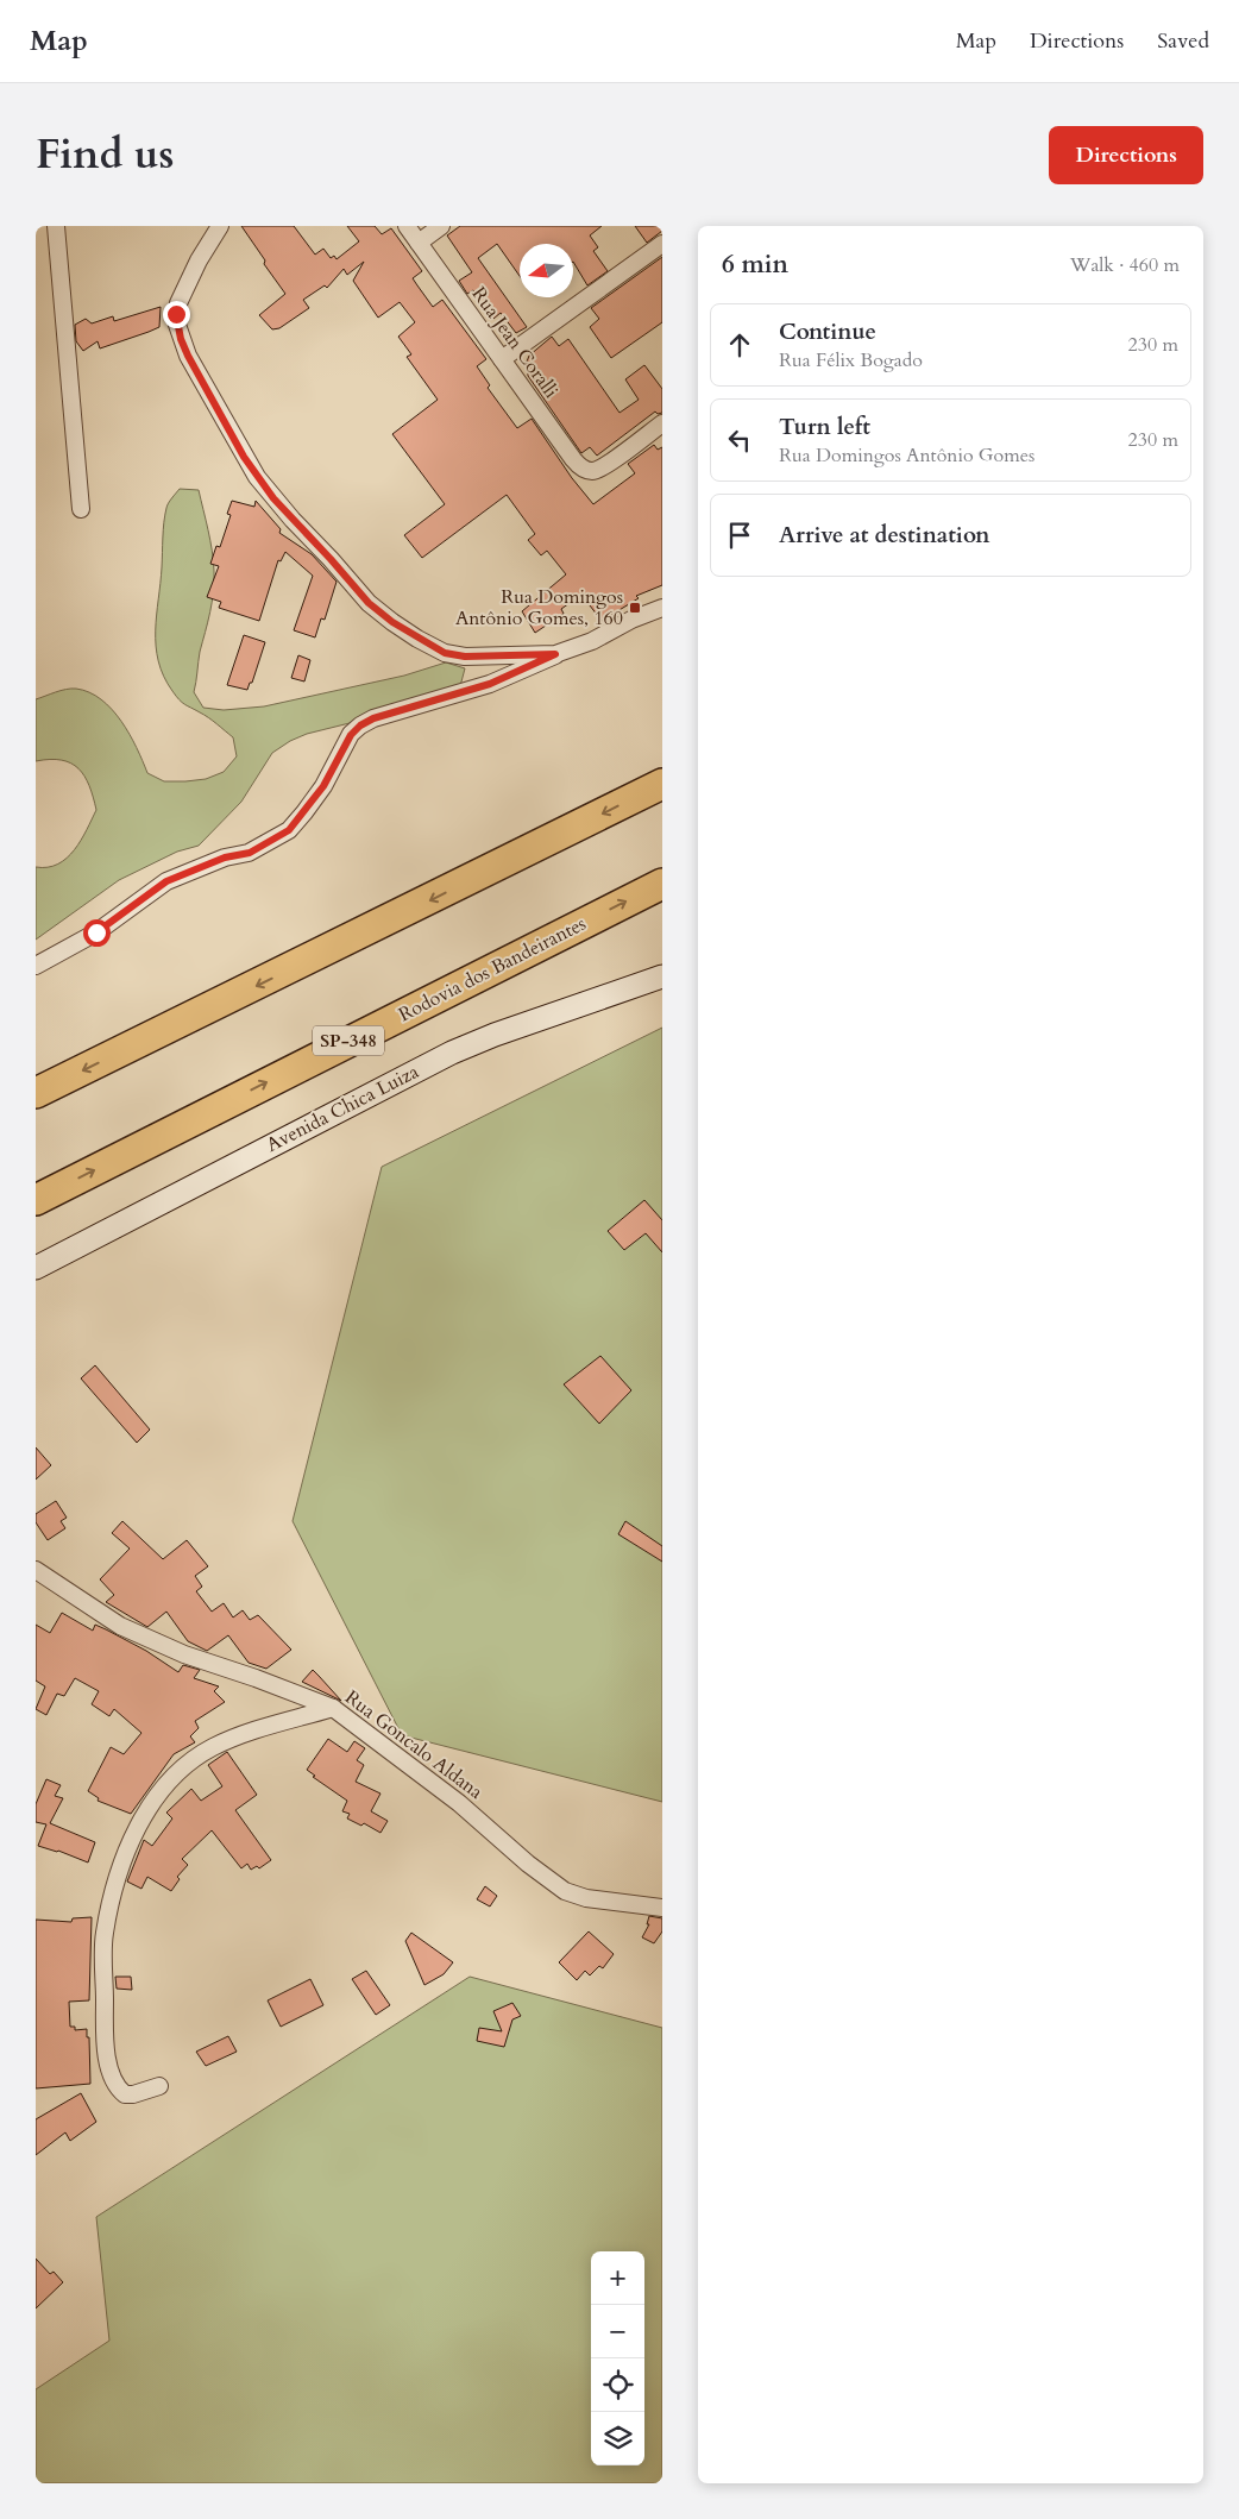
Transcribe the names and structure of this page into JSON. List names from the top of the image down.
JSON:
{
  "streets": {
    "highway": ["Rodovia dos Bandeirantes", "SP-348"],
    "main road": ["Avenida Chica Luiza"],
    "street": ["Rua Jean Coralli", "Rua Goncalo Aldana"]
  },
  "places": {
    "transit": ["Rua Domingos Antônio Gomes, 160"]
  },
  "north": "left",
  "page": {
    "header": "Map",
    "nav": ["Map", "Directions", "Saved"],
    "title": "Find us",
    "buttons": "Directions",
    "heading": ["6 min", "Walk · 460 m"],
    "list": [
      ["Continue", "Rua Félix Bogado", "230 m"],
      ["Turn left", "Rua Domingos Antônio Gomes", "230 m"],
      "Arrive at destination"
    ],
    "map_buttons": ["+", "−"]
  }
}
